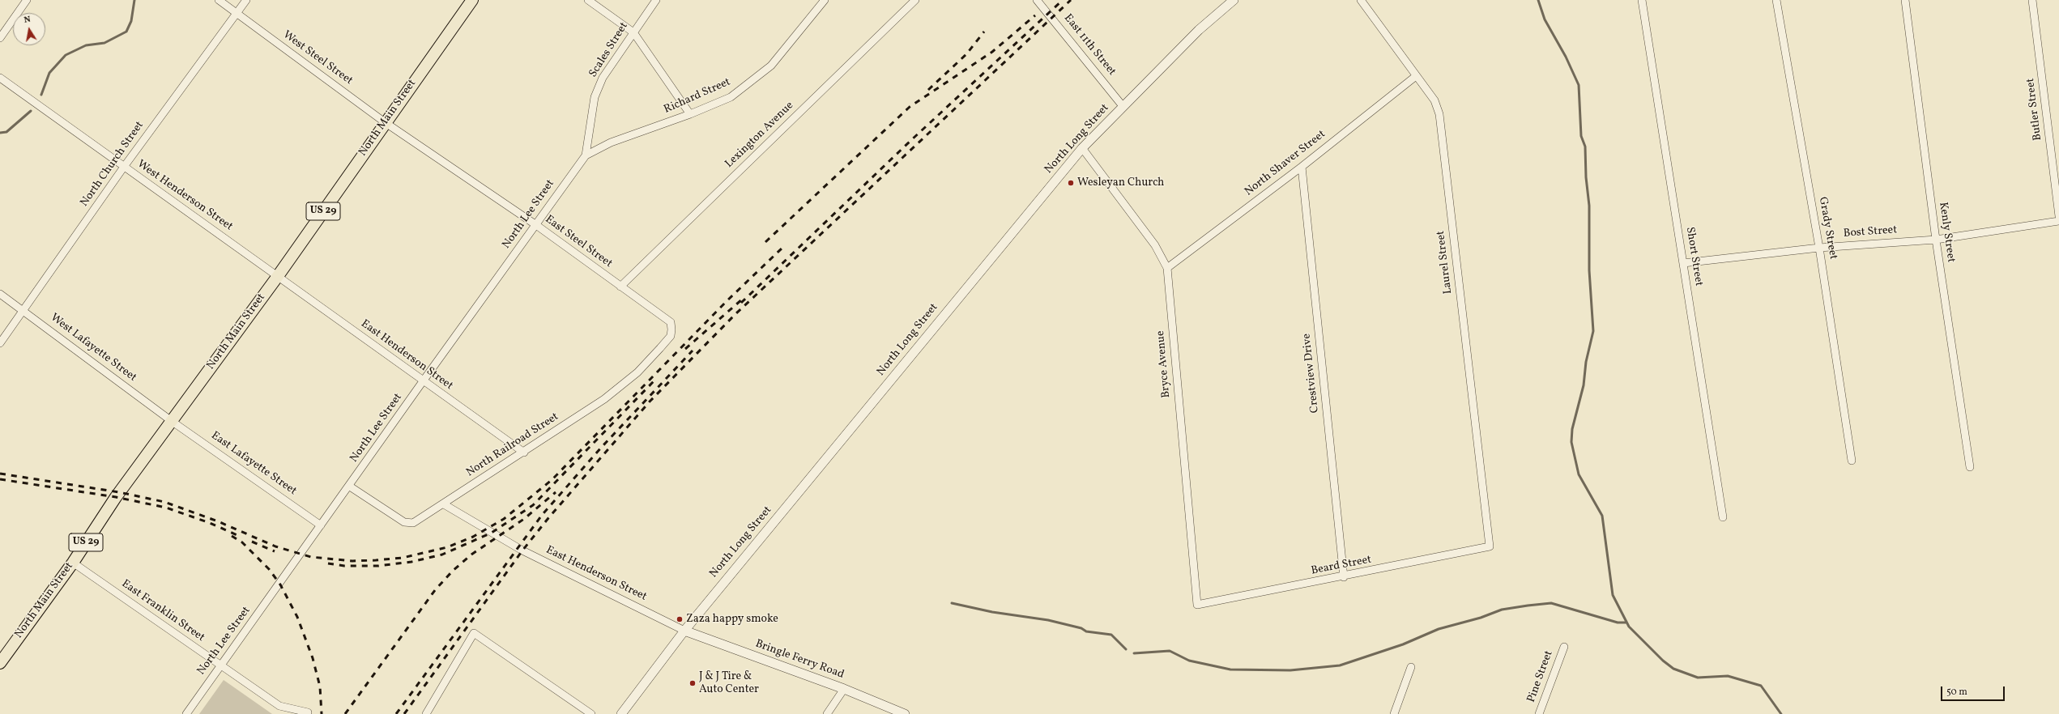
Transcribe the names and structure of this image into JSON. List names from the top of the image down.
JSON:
{
  "streets": {
    "main road": ["North Main Street", "US 29"],
    "street": [
      "East 11th Street",
      "Scales Street",
      "West Steel Street",
      "Richard Street",
      "Butler Street",
      "Lexington Avenue",
      "North Long Street",
      "North Shaver Street",
      "North Church Street",
      "West Henderson Street",
      "North Lee Street",
      "Grady Street",
      "Bost Street",
      "Kenly Street",
      "East Steel Street",
      "Short Street",
      "Laurel Street",
      "West Lafayette Street",
      "East Henderson Street",
      "Bryce Avenue",
      "Crestview Drive",
      "North Railroad Street",
      "East Lafayette Street",
      "Beard Street",
      "East Franklin Street",
      "Bringle Ferry Road",
      "Pine Street"
    ]
  },
  "crossings": [
    ["East 11th Street", "North Long Street"],
    ["Scales Street", "Richard Street"],
    ["Scales Street", "North Lee Street"],
    ["West Steel Street", "North Main Street"],
    ["West Steel Street", "North Church Street"],
    ["West Steel Street", "East Steel Street"],
    ["Richard Street", "North Lee Street"],
    ["North Main Street", "West Henderson Street"],
    ["North Main Street", "East Steel Street"],
    ["North Main Street", "West Lafayette Street"],
    ["North Main Street", "East Henderson Street"],
    ["North Main Street", "East Lafayette Street"],
    ["North Main Street", "East Franklin Street"],
    ["Lexington Avenue", "East Steel Street"],
    ["North Long Street", "East Henderson Street"],
    ["North Long Street", "Bryce Avenue"],
    ["North Long Street", "Bringle Ferry Road"],
    ["North Shaver Street", "Laurel Street"],
    ["North Shaver Street", "Bryce Avenue"],
    ["North Shaver Street", "Crestview Drive"],
    ["North Church Street", "West Henderson Street"],
    ["North Church Street", "West Lafayette Street"],
    ["West Henderson Street", "East Henderson Street"],
    ["North Lee Street", "East Steel Street"],
    ["North Lee Street", "East Henderson Street"],
    ["North Lee Street", "North Railroad Street"],
    ["North Lee Street", "East Lafayette Street"],
    ["North Lee Street", "East Franklin Street"],
    ["Grady Street", "Bost Street"],
    ["Bost Street", "Kenly Street"],
    ["Bost Street", "Short Street"],
    ["East Steel Street", "North Railroad Street"],
    ["Laurel Street", "Beard Street"],
    ["West Lafayette Street", "East Lafayette Street"],
    ["East Henderson Street", "North Railroad Street"],
    ["East Henderson Street", "Bringle Ferry Road"],
    ["Bryce Avenue", "Beard Street"],
    ["Crestview Drive", "Beard Street"]
  ],
  "places": ["Wesleyan Church", "Zaza happy smoke", "J & J Tire & Auto Center"],
  "scale_bar": "50 m",
  "north": "top"
}
